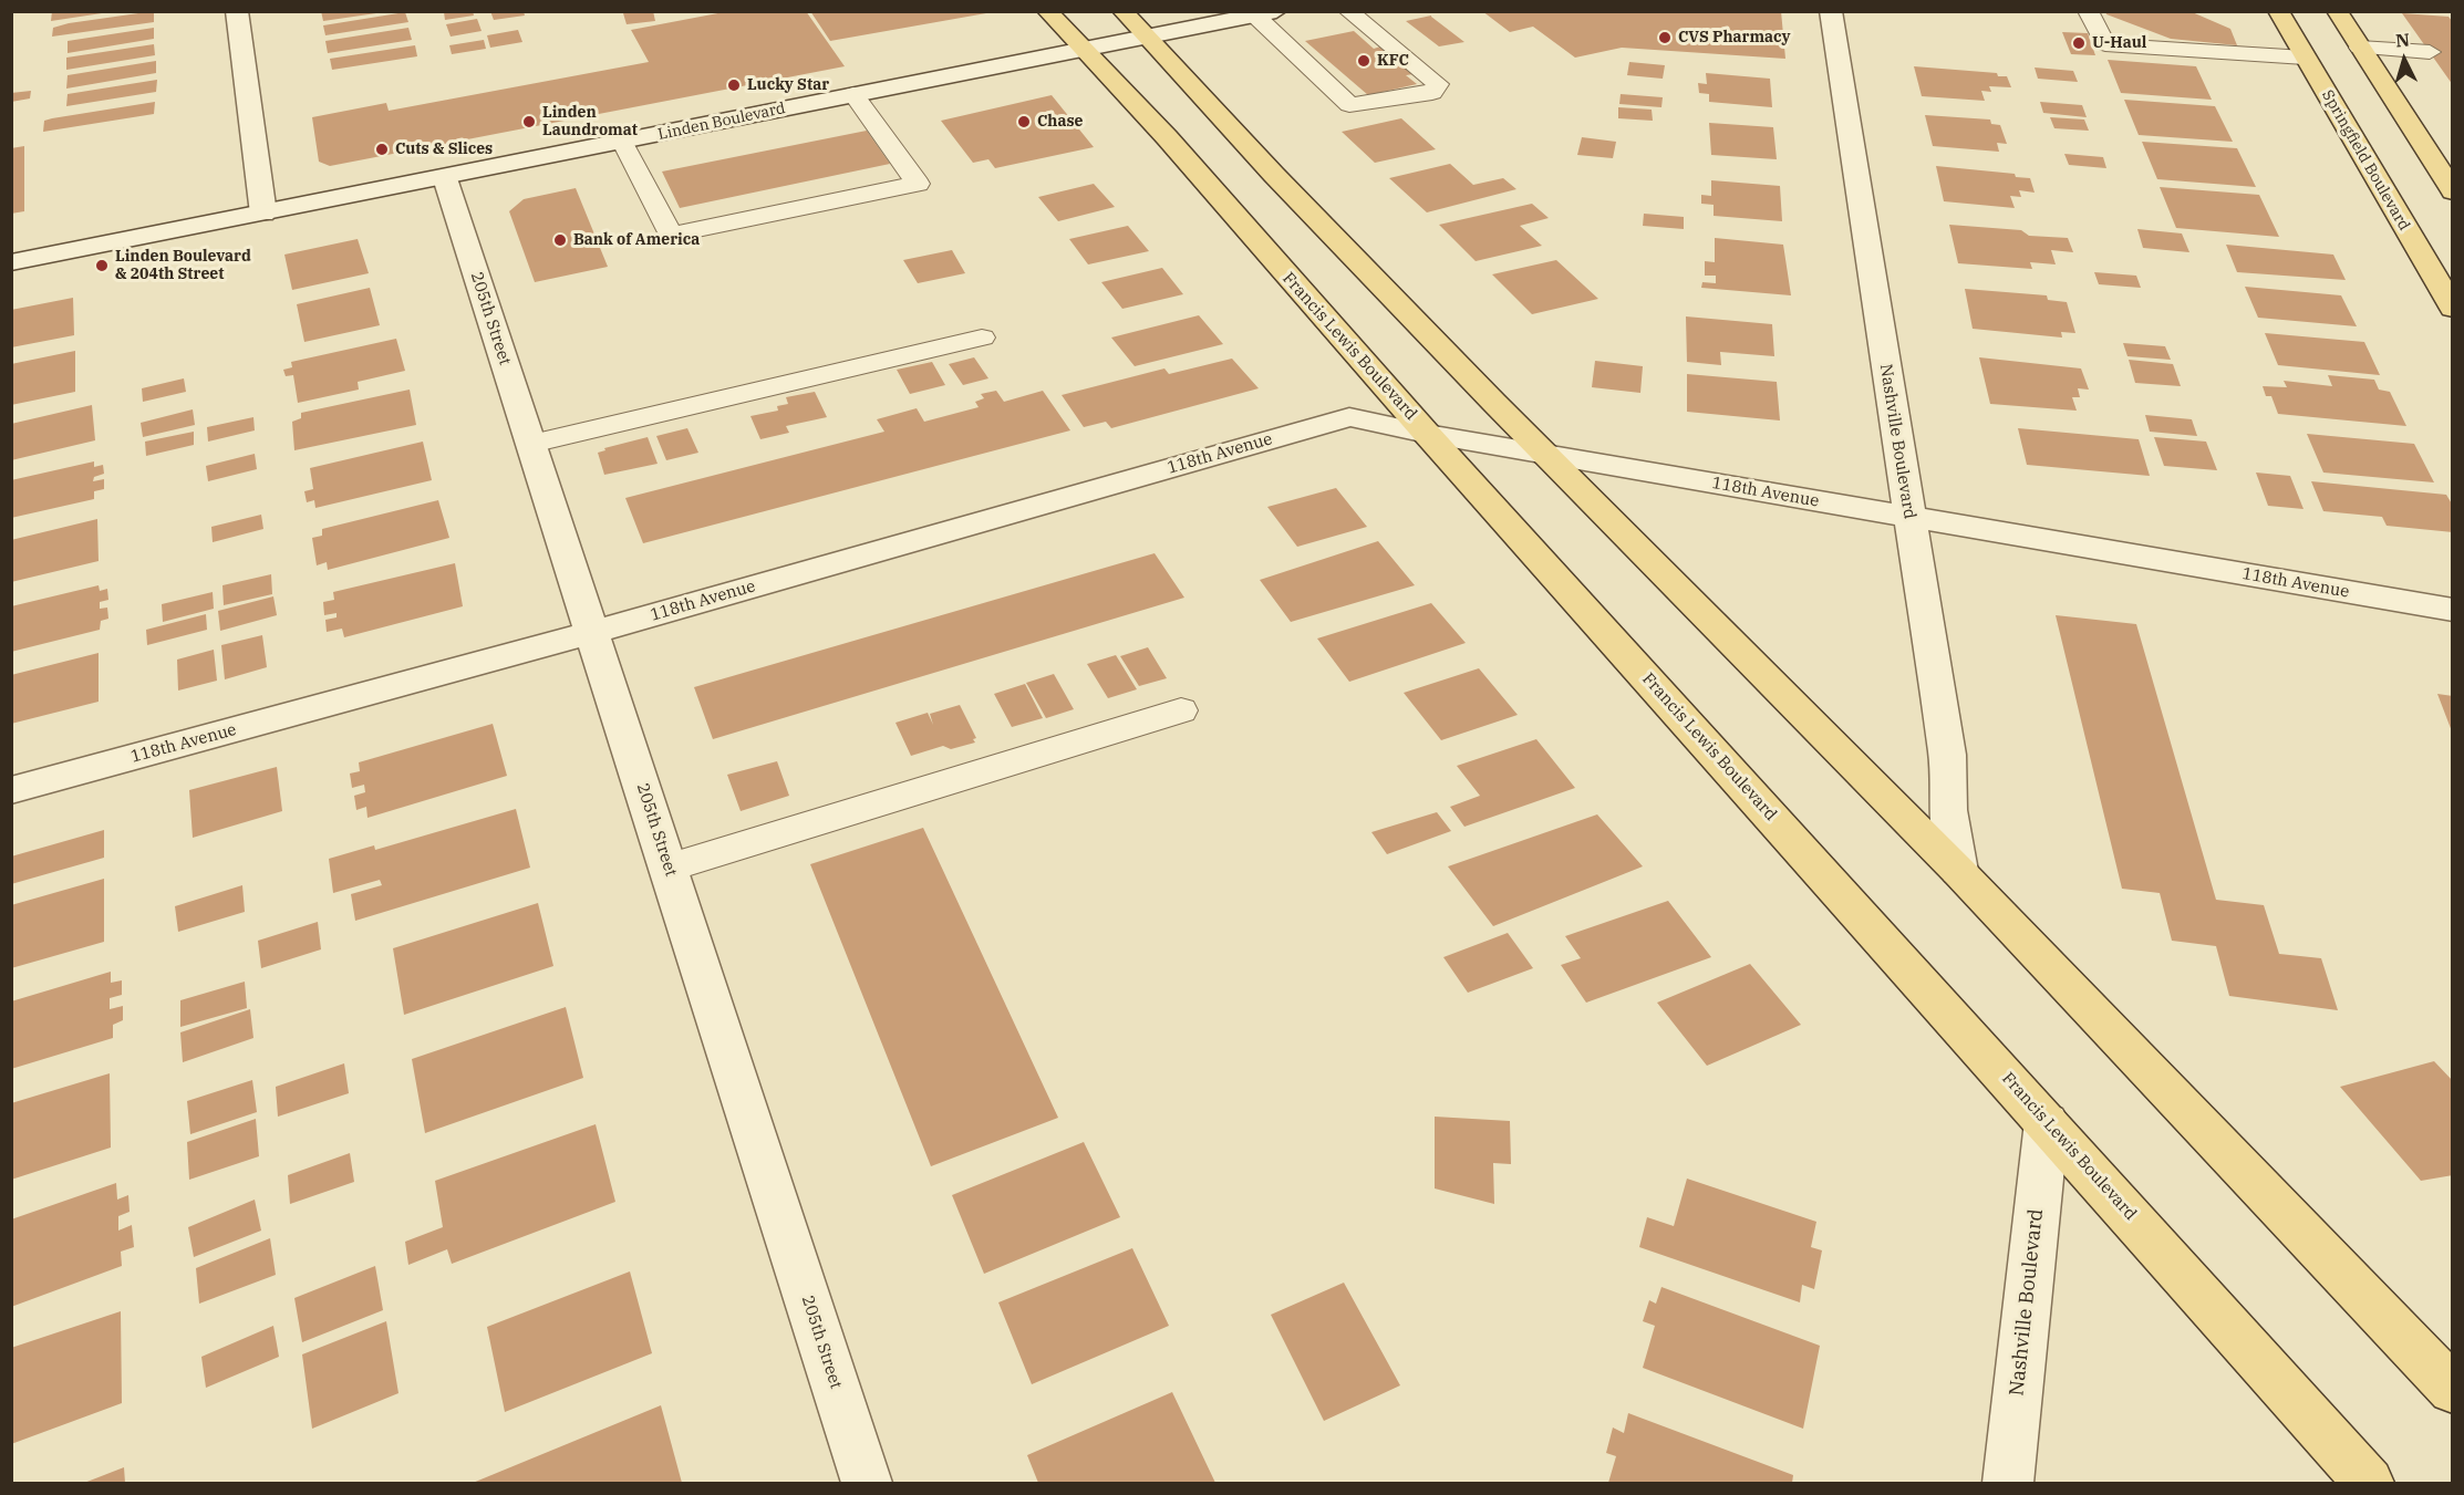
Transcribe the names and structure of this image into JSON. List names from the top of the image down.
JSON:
{
  "streets": {
    "main road": ["Springfield Boulevard", "Francis Lewis Boulevard"],
    "street": [
      "Linden Boulevard",
      "205th Street",
      "Nashville Boulevard",
      "118th Avenue"
    ]
  },
  "crossings": [
    ["Linden Boulevard", "205th Street"],
    ["Linden Boulevard", "Francis Lewis Boulevard"],
    ["205th Street", "118th Avenue"],
    ["Francis Lewis Boulevard", "Nashville Boulevard"],
    ["Francis Lewis Boulevard", "118th Avenue"],
    ["Nashville Boulevard", "118th Avenue"]
  ],
  "places": [
    "CVS Pharmacy",
    "U-Haul",
    "KFC",
    "Lucky Star",
    "Linden Laundromat",
    "Chase",
    "Cuts & Slices",
    "Bank of America",
    "Linden Boulevard & 204th Street"
  ],
  "north": "top"
}
